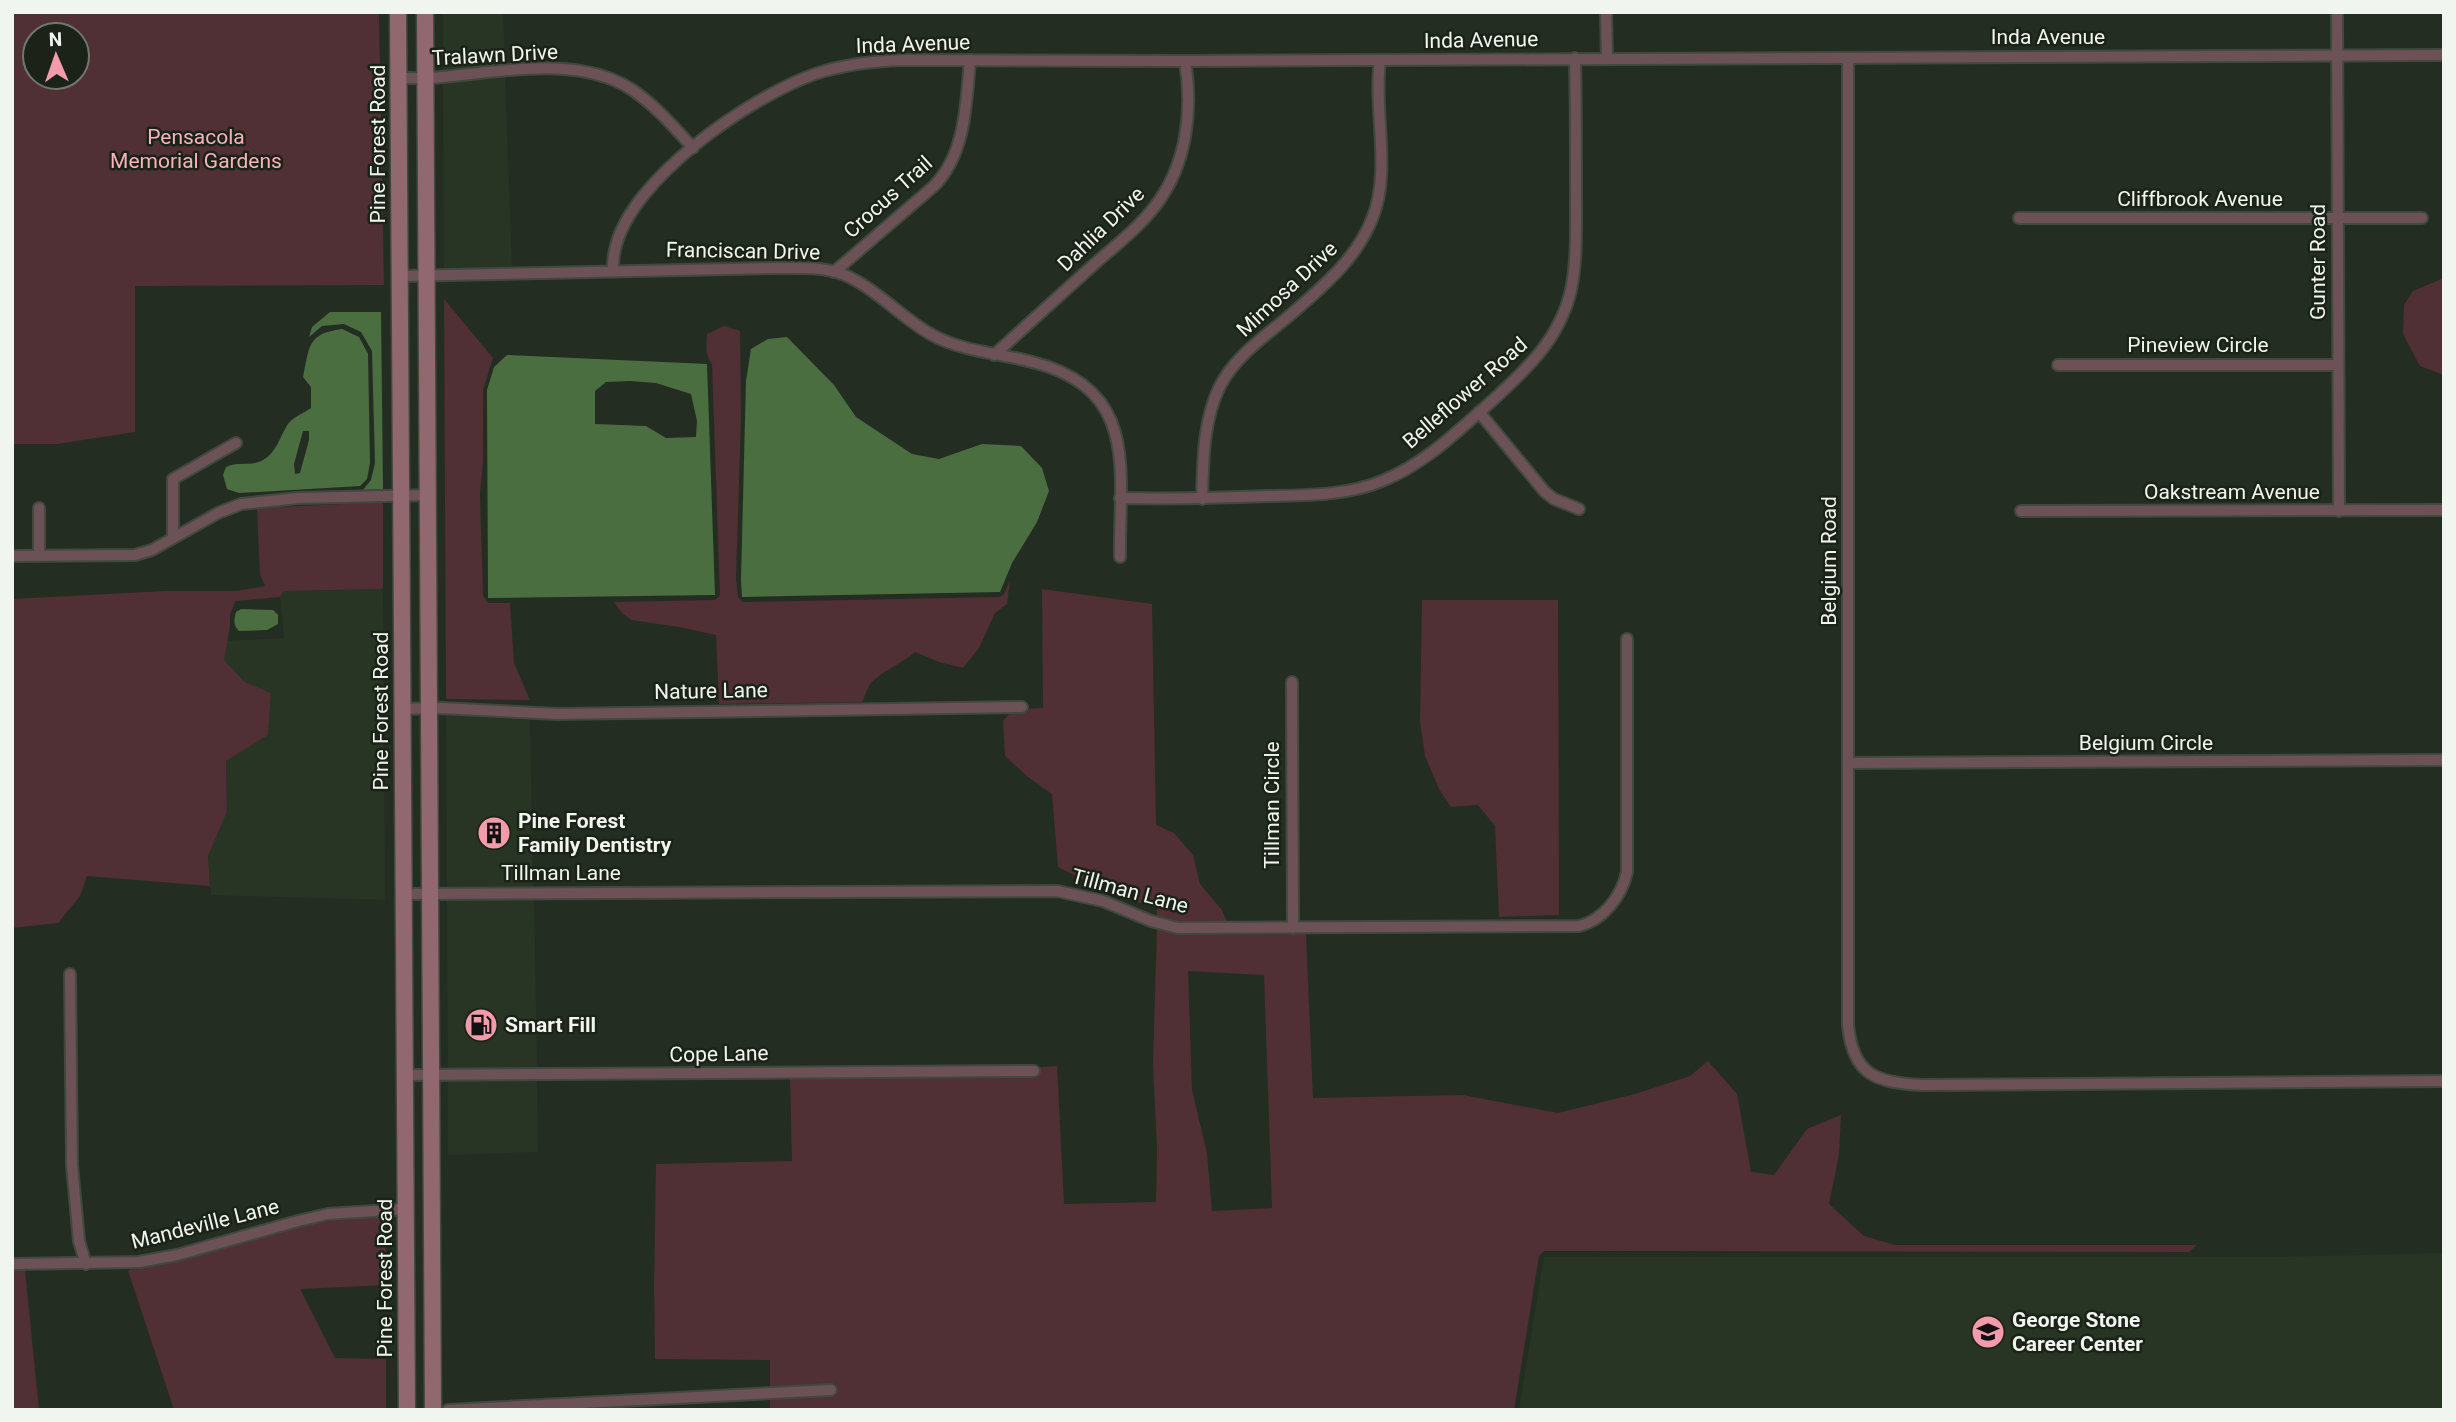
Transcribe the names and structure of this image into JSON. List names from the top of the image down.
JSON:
{
  "streets": {
    "main road": ["Pine Forest Road"],
    "street": [
      "Inda Avenue",
      "Tralawn Drive",
      "Crocus Trail",
      "Cliffbrook Avenue",
      "Dahlia Drive",
      "Franciscan Drive",
      "Gunter Road",
      "Mimosa Drive",
      "Pineview Circle",
      "Belleflower Road",
      "Oakstream Avenue",
      "Belgium Road",
      "Nature Lane",
      "Belgium Circle",
      "Tillman Circle",
      "Tillman Lane",
      "Cope Lane",
      "Mandeville Lane"
    ]
  },
  "crossings": [
    ["Inda Avenue", "Tralawn Drive"],
    ["Inda Avenue", "Crocus Trail"],
    ["Inda Avenue", "Dahlia Drive"],
    ["Inda Avenue", "Franciscan Drive"],
    ["Inda Avenue", "Gunter Road"],
    ["Inda Avenue", "Mimosa Drive"],
    ["Inda Avenue", "Belleflower Road"],
    ["Inda Avenue", "Belgium Road"],
    ["Tralawn Drive", "Pine Forest Road"],
    ["Pine Forest Road", "Franciscan Drive"],
    ["Pine Forest Road", "Nature Lane"],
    ["Pine Forest Road", "Tillman Lane"],
    ["Pine Forest Road", "Cope Lane"],
    ["Pine Forest Road", "Mandeville Lane"],
    ["Crocus Trail", "Franciscan Drive"],
    ["Cliffbrook Avenue", "Gunter Road"],
    ["Dahlia Drive", "Franciscan Drive"],
    ["Franciscan Drive", "Belleflower Road"],
    ["Gunter Road", "Pineview Circle"],
    ["Gunter Road", "Oakstream Avenue"],
    ["Mimosa Drive", "Belleflower Road"],
    ["Belgium Road", "Belgium Circle"],
    ["Tillman Circle", "Tillman Lane"]
  ],
  "parks": ["Pensacola Memorial Gardens"],
  "places": {
    "building": ["Pine Forest Family Dentistry"],
    "fuel station": ["Smart Fill"],
    "school or university": ["George Stone Career Center"]
  },
  "north": "top"
}
